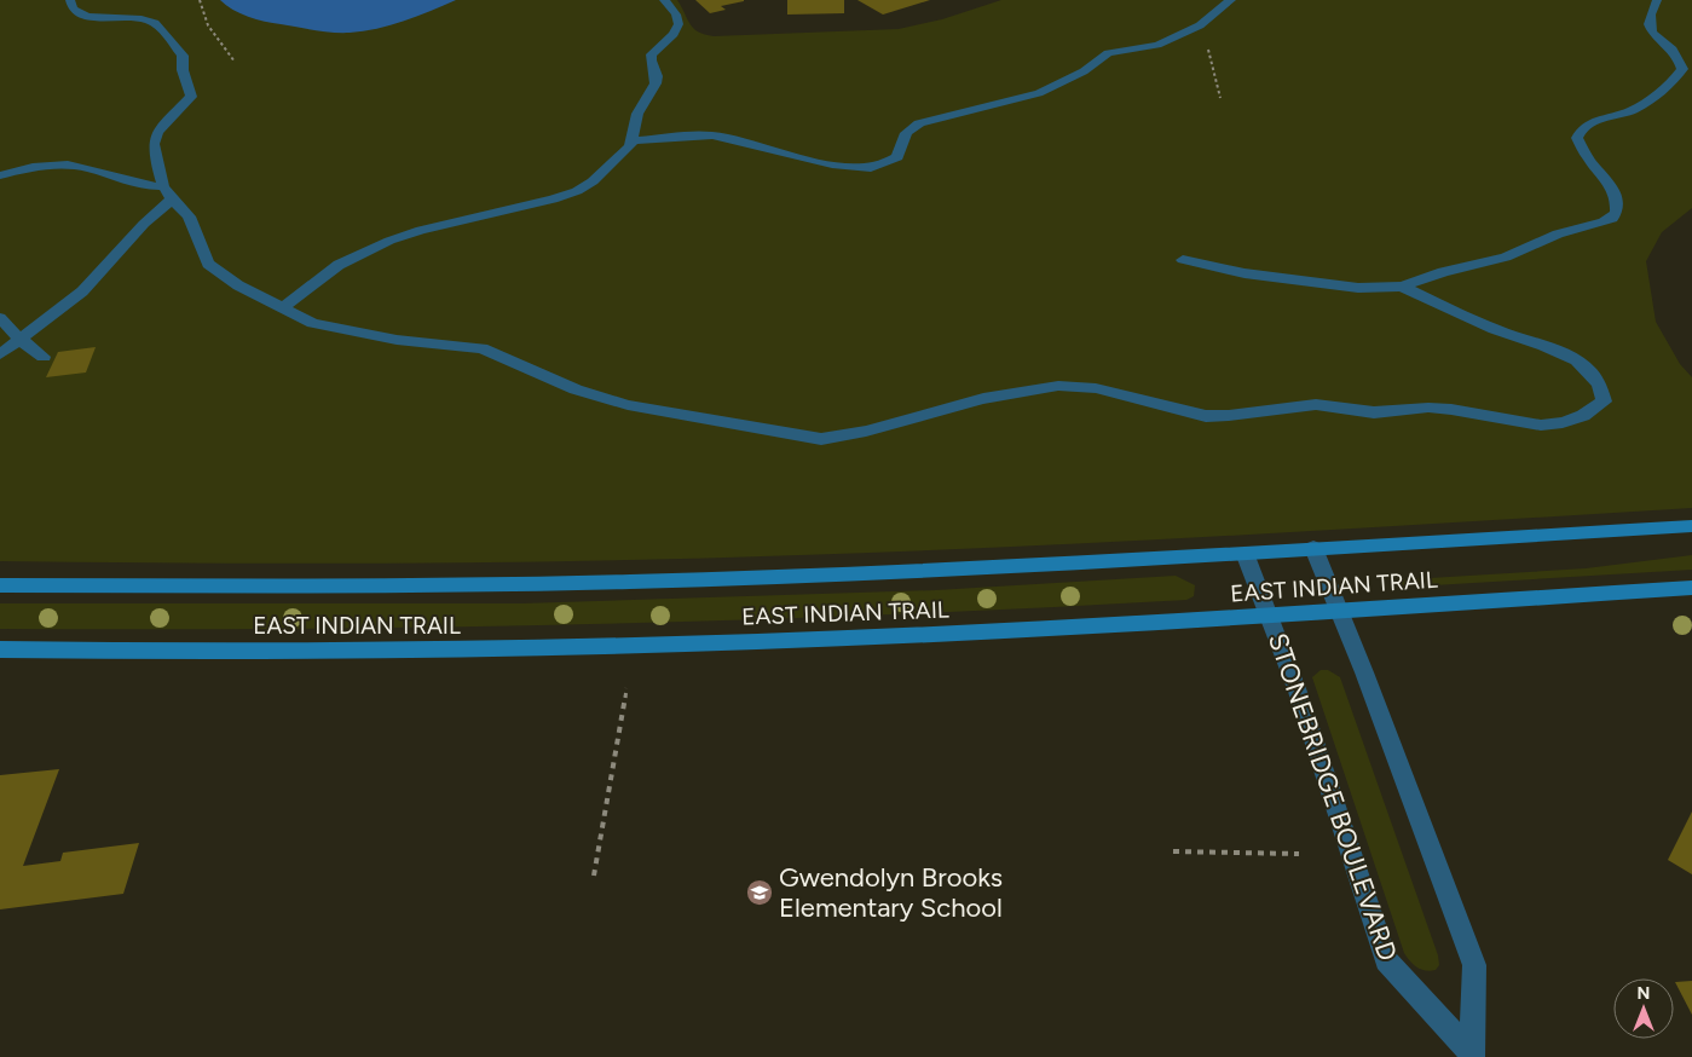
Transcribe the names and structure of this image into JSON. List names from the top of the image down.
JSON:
{
  "streets": {
    "main road": ["EAST INDIAN TRAIL"],
    "street": ["STONEBRIDGE BOULEVARD"]
  },
  "crossings": [
    ["EAST INDIAN TRAIL", "STONEBRIDGE BOULEVARD"]
  ],
  "places": {
    "school or university": ["Gwendolyn Brooks Elementary School"]
  },
  "north": "top"
}
